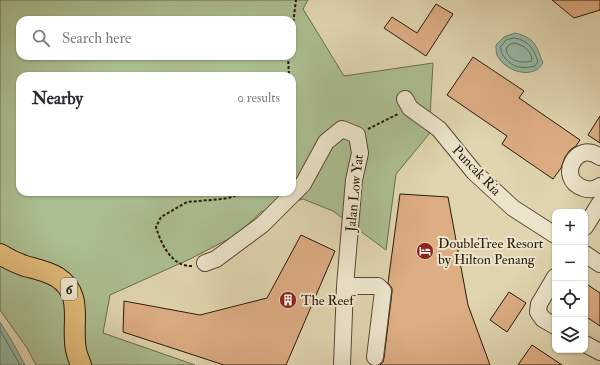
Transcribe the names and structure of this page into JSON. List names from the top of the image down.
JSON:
{
  "streets": {
    "main road": ["6"],
    "street": ["Puncak Ria", "Jalan Low Yat"]
  },
  "places": {
    "hotel": ["DoubleTree Resort by Hilton Penang"],
    "building": ["The Reef"]
  },
  "page": {
    "search": "Search here",
    "heading": ["Nearby", "0 results"],
    "map_buttons": ["+", "−"]
  }
}
